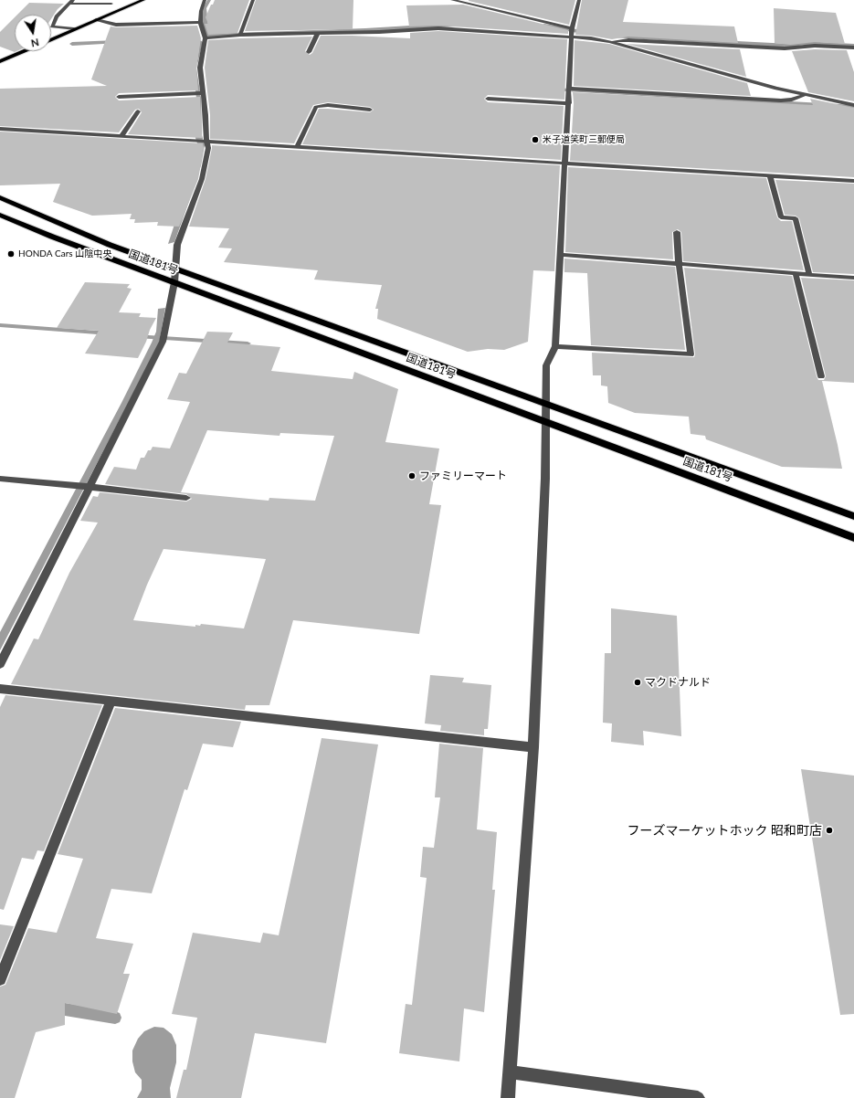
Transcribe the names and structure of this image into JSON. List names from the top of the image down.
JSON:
{
  "streets": {
    "highway": ["国道181号"]
  },
  "places": [
    "米子道笑町三郵便局",
    "HONDA Cars 山陰中央",
    "ファミリーマート",
    "マクドナルド",
    "フーズマーケットホック 昭和町店"
  ],
  "north": "bottom"
}
